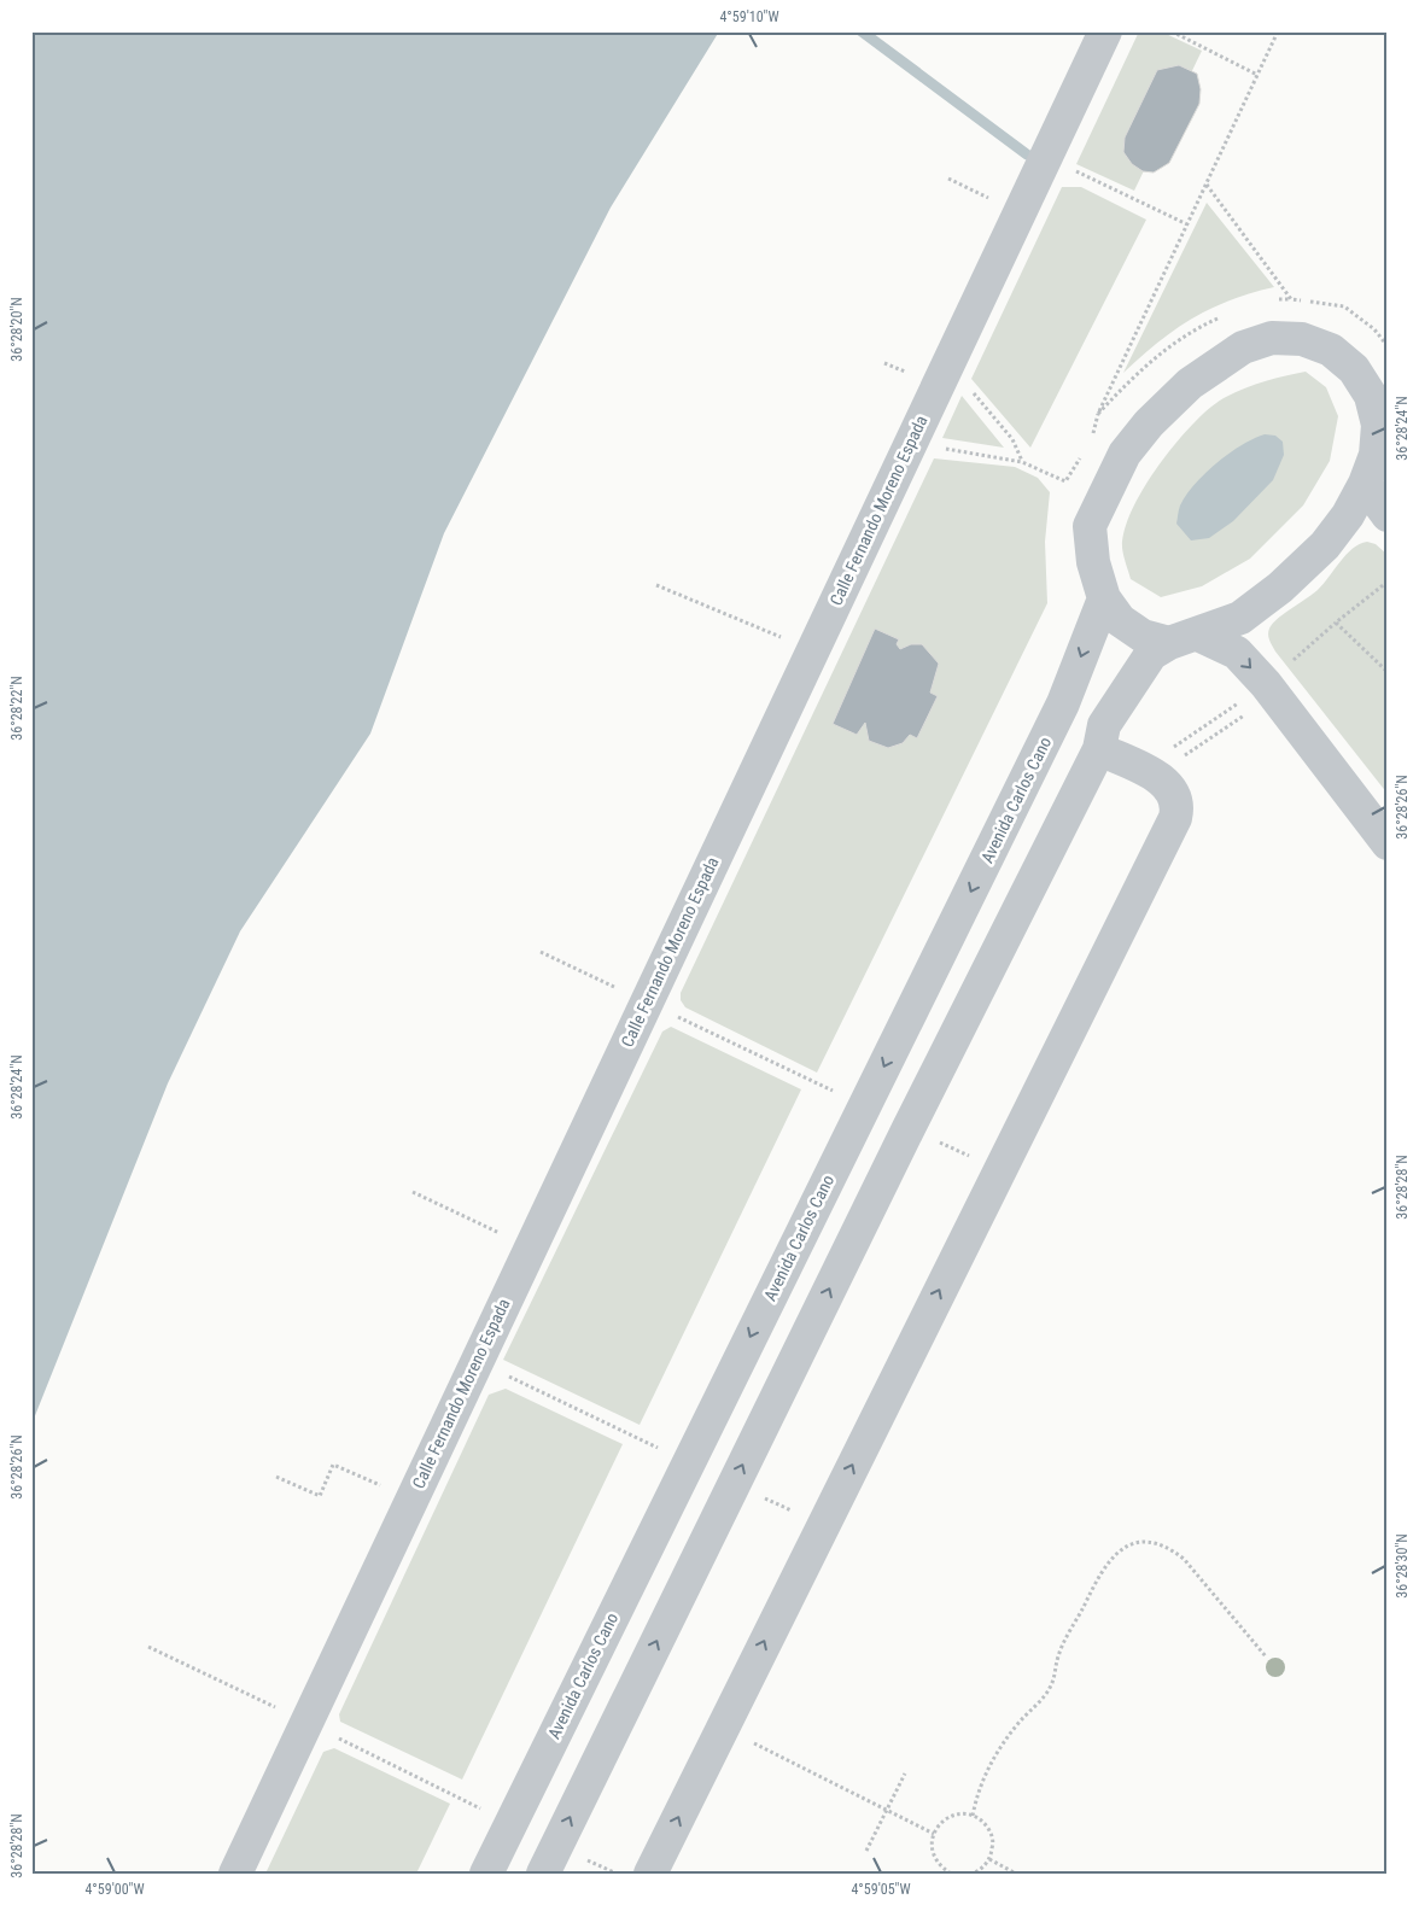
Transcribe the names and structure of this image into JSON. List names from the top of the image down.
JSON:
{
  "streets": {
    "street": ["Calle Fernando Moreno Espada", "Avenida Carlos Cano"]
  },
  "coordinates": [
    "4°59'10\"W",
    "36°28'20\"N",
    "36°28'24\"N",
    "36°28'22\"N",
    "36°28'26\"N",
    "36°28'28\"N",
    "36°28'30\"N",
    "4°59'00\"W",
    "4°59'05\"W"
  ]
}
